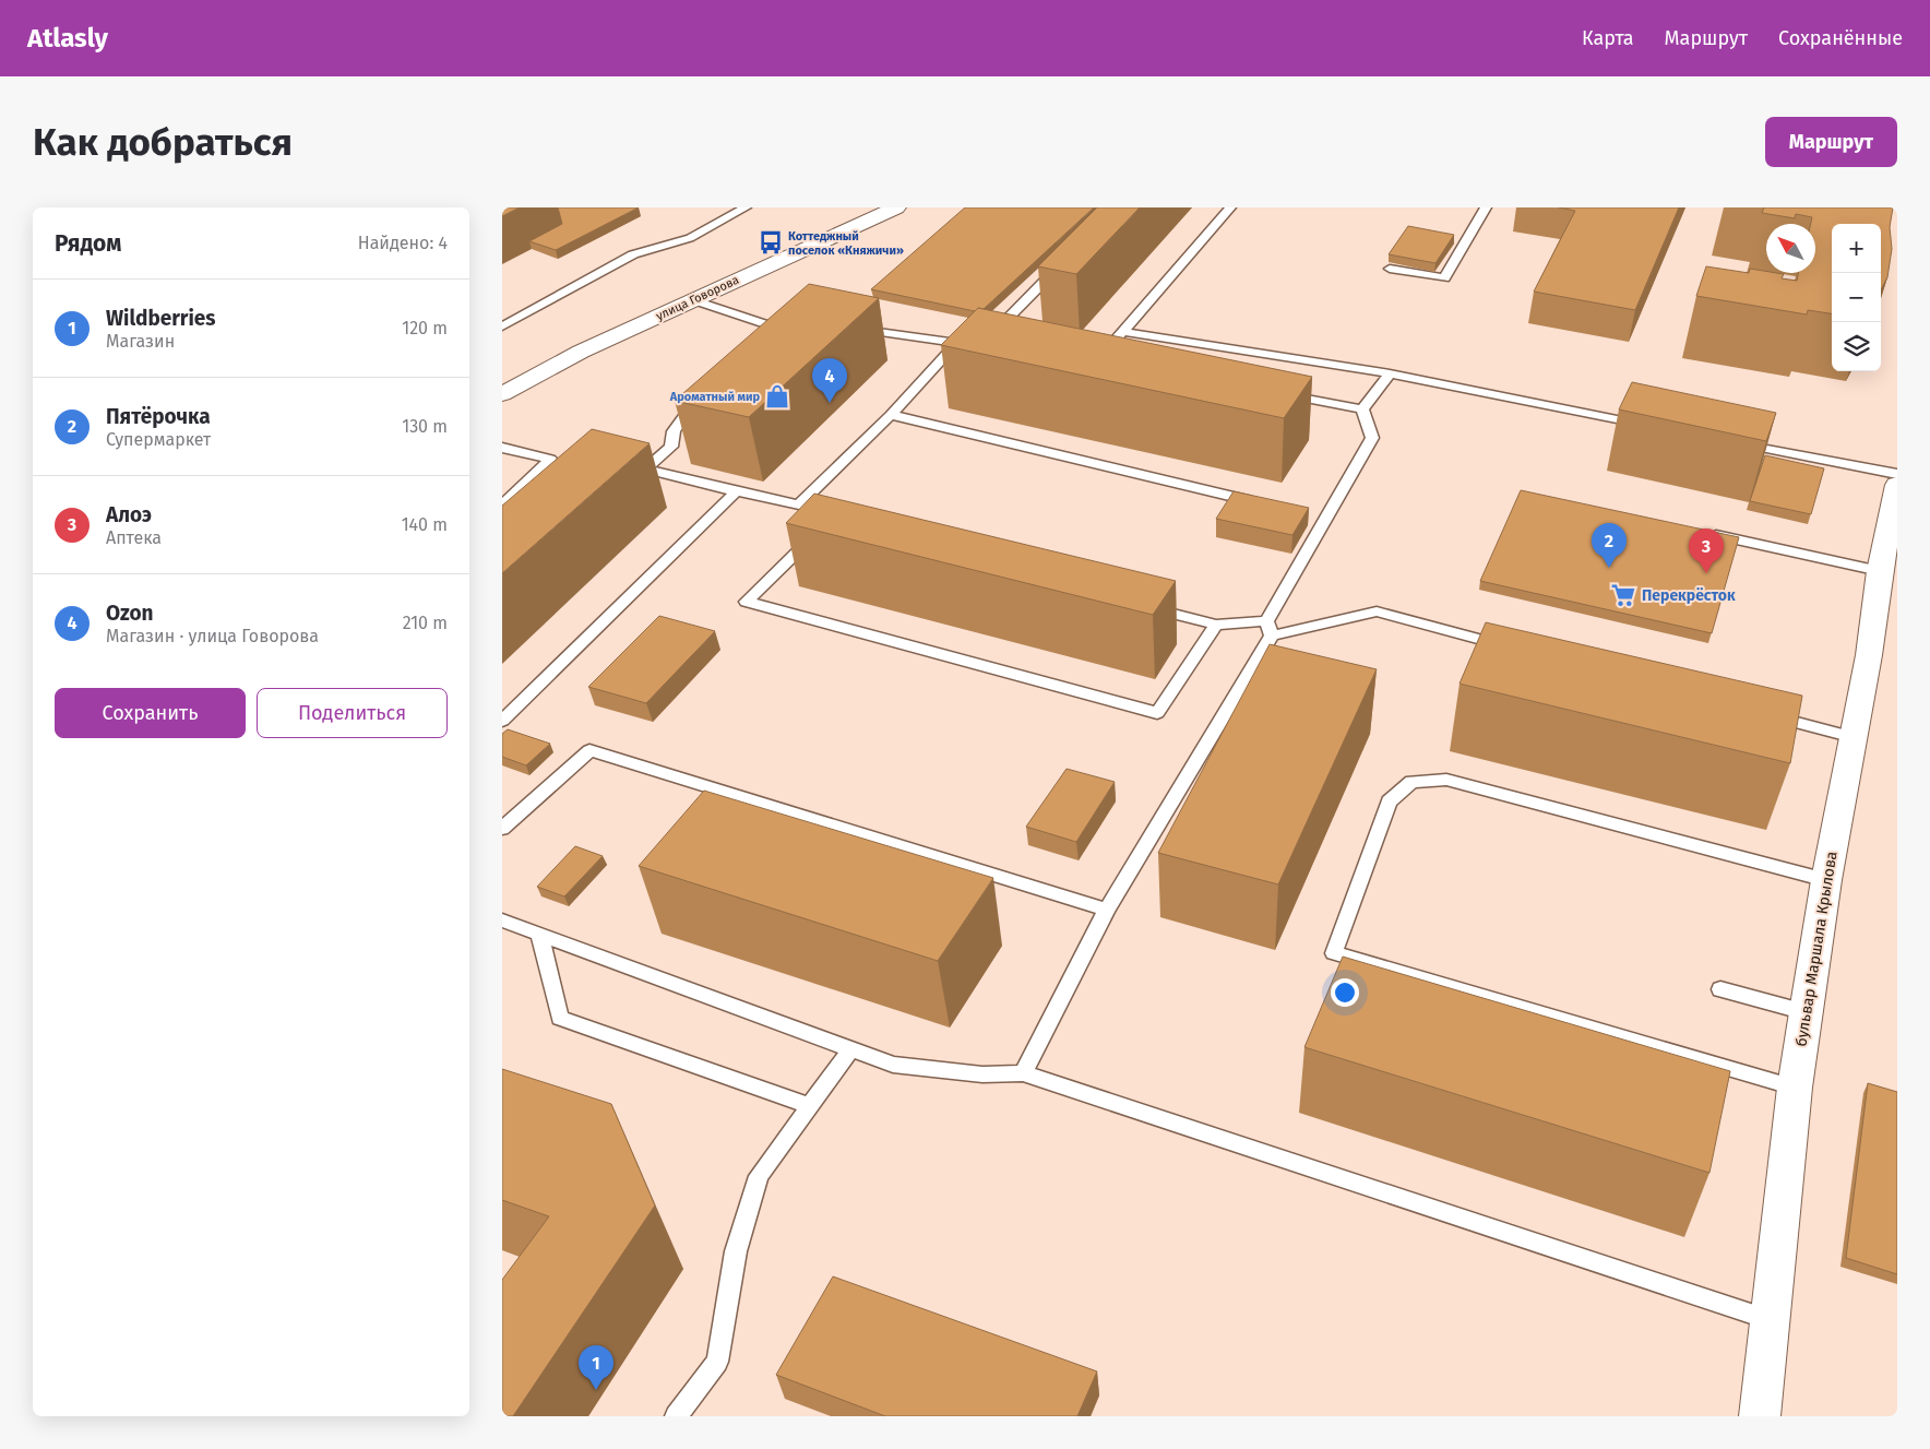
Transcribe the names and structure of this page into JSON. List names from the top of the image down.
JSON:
{
  "streets": {
    "street": ["улица Говорова", "бульвар Маршала Крылова"]
  },
  "places": {
    "bus stop": ["Коттеджный поселок «Княжичи»"],
    "shop": ["Ароматный мир"],
    "supermarket": ["Перекрёсток"]
  },
  "north": "top left",
  "page": {
    "header": "Atlasly",
    "nav": ["Карта", "Маршрут", "Сохранённые"],
    "buttons": [
      "Маршрут",
      ["Сохранить", "Поделиться"]
    ],
    "title": "Как добраться",
    "heading": ["Рядом", "Найдено: 4"],
    "map_buttons": ["+", "−"],
    "list": [
      {
        "mark": "1",
        "name": "Wildberries",
        "note": "Магазин",
        "value": "120 m"
      },
      {
        "mark": "2",
        "name": "Пятёрочка",
        "note": "Супермаркет",
        "value": "130 m"
      },
      {
        "mark": "3",
        "name": "Алоэ",
        "note": "Аптека",
        "value": "140 m"
      },
      {
        "mark": "4",
        "name": "Ozon",
        "note": "Магазин · улица Говорова",
        "value": "210 m"
      }
    ],
    "pins": [
      "4",
      "2",
      "3",
      "1"
    ]
  }
}
